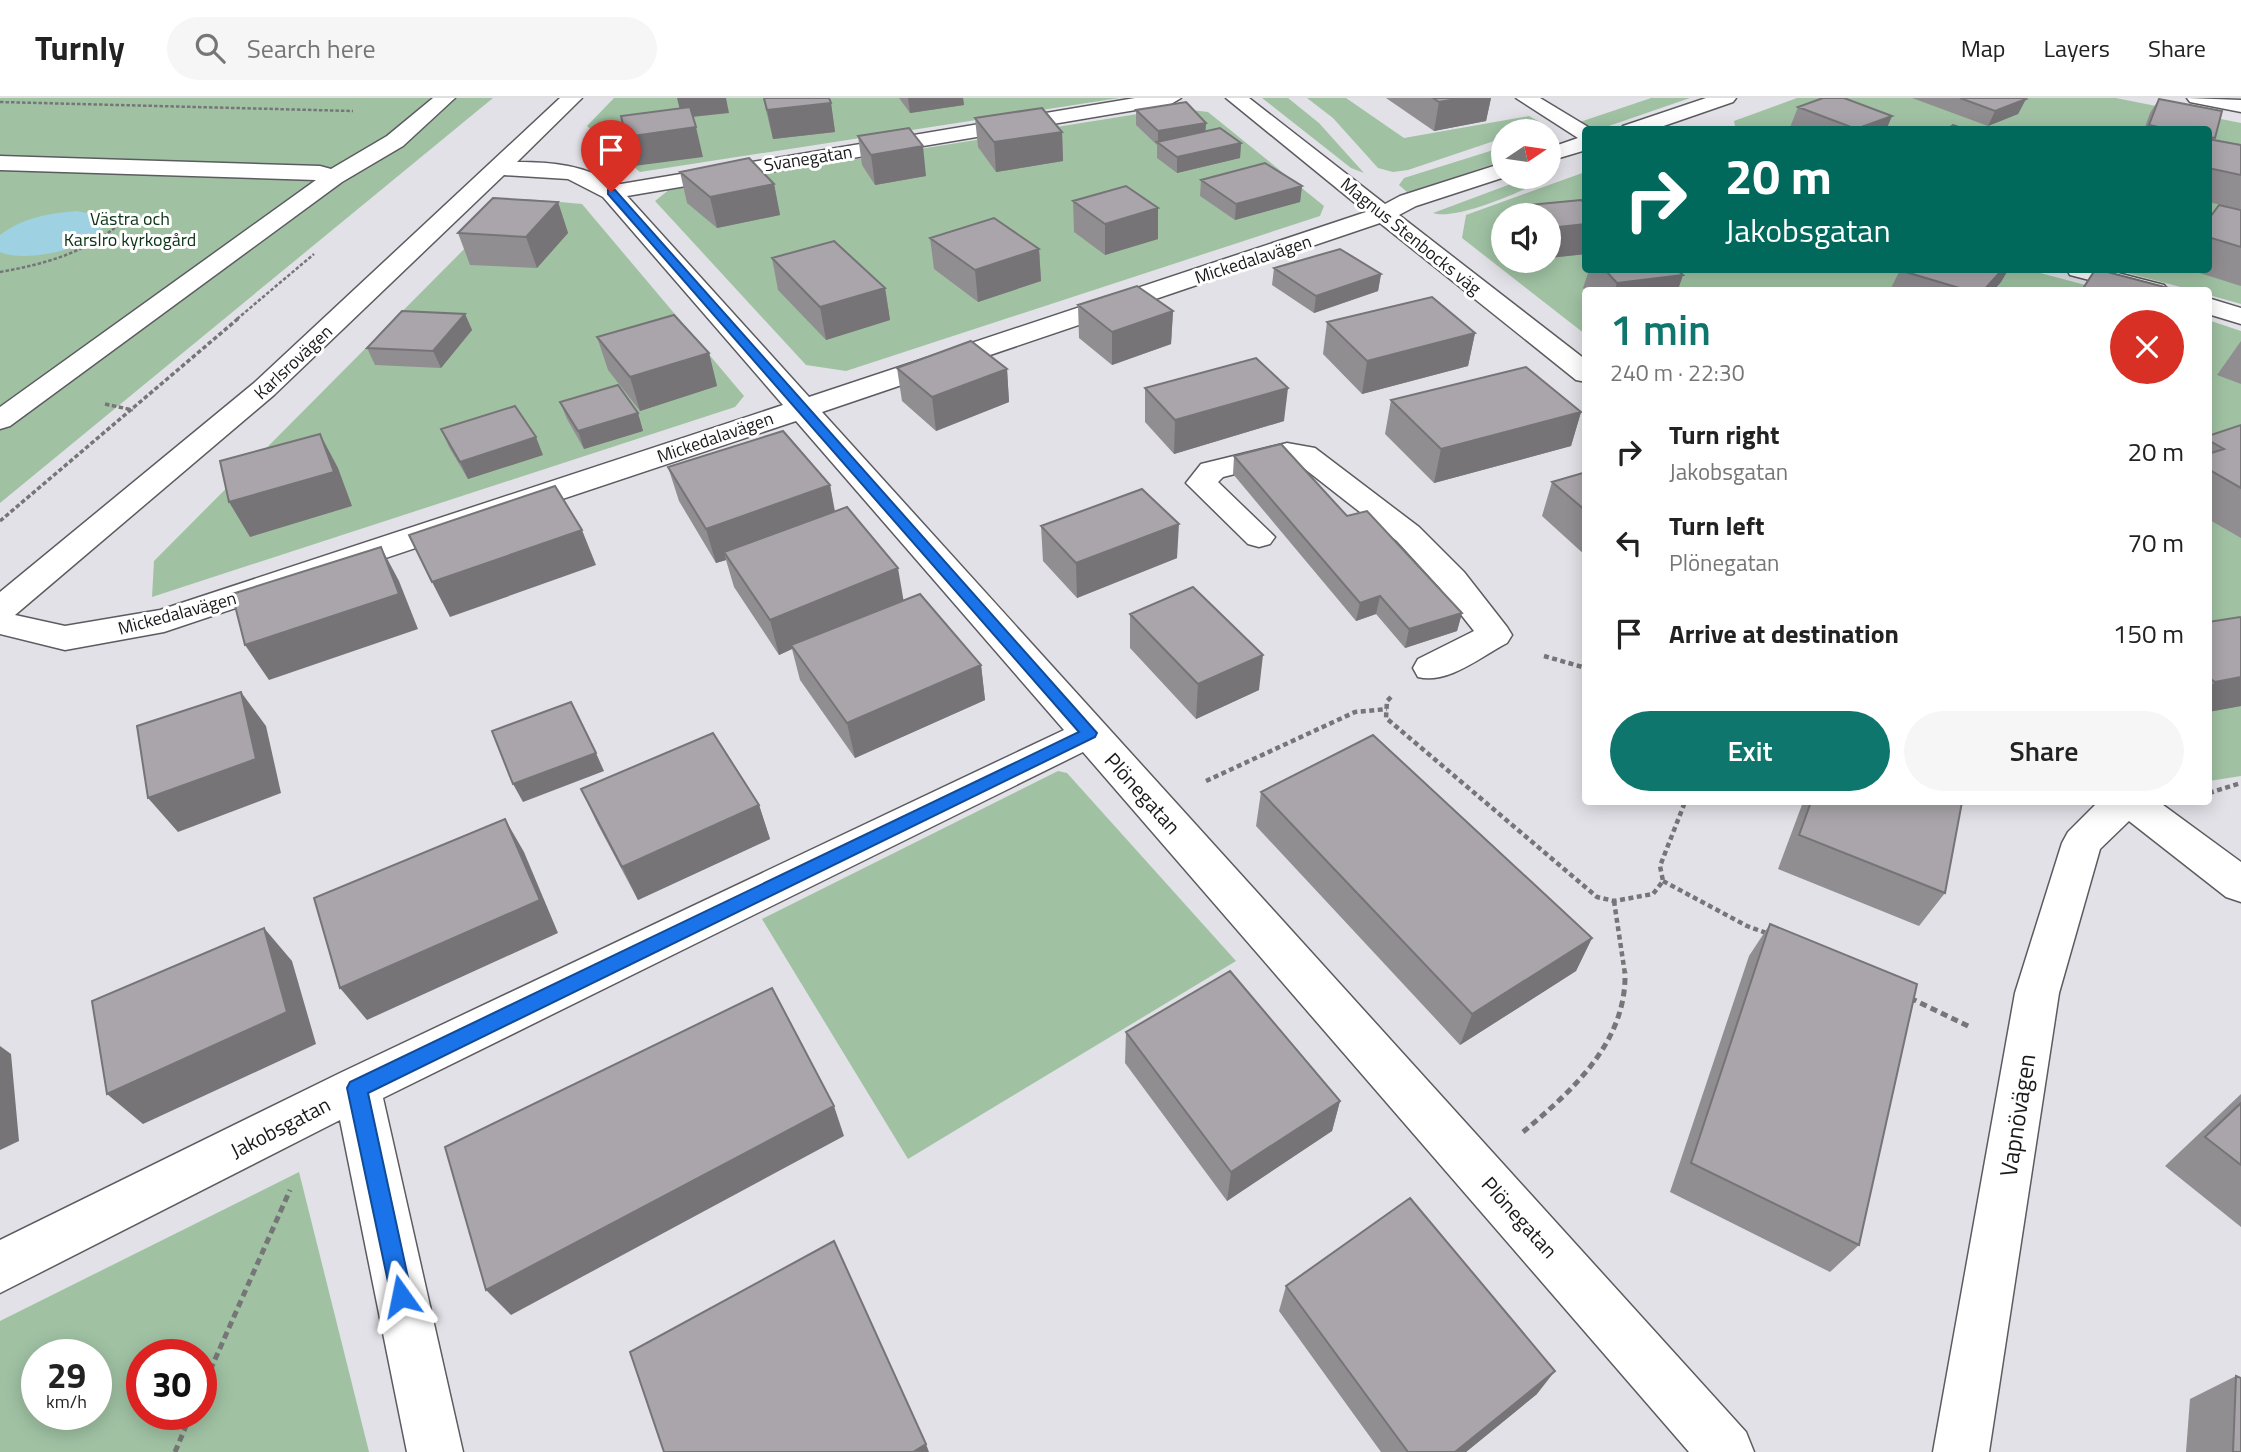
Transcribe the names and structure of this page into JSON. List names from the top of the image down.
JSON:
{
  "streets": {
    "street": [
      "Svanegatan",
      "Magnus Stenbocks väg",
      "Mickedalavägen",
      "Karlsrovägen",
      "Plönegatan",
      "Vapnövägen",
      "Jakobsgatan"
    ]
  },
  "crossings": [
    ["Svanegatan", "Plönegatan"],
    ["Magnus Stenbocks väg", "Mickedalavägen"],
    ["Mickedalavägen", "Plönegatan"],
    ["Karlsrovägen", "Plönegatan"],
    ["Plönegatan", "Jakobsgatan"]
  ],
  "parks": ["Västra och Karslro kyrkogård"],
  "north": "right",
  "page": {
    "header": "Turnly",
    "search": "Search here",
    "nav": ["Map", "Layers", "Share"],
    "turn": ["20 m", "Jakobsgatan"],
    "heading": ["1 min", "240 m · 22:30"],
    "list": [
      {
        "name": "Turn right",
        "note": "Jakobsgatan",
        "value": "20 m"
      },
      {
        "name": "Turn left",
        "note": "Plönegatan",
        "value": "70 m"
      },
      {
        "name": "Arrive at destination",
        "value": "150 m"
      }
    ],
    "buttons": ["Exit", "Share"],
    "speed": "29 km/h",
    "limit": "30"
  }
}
